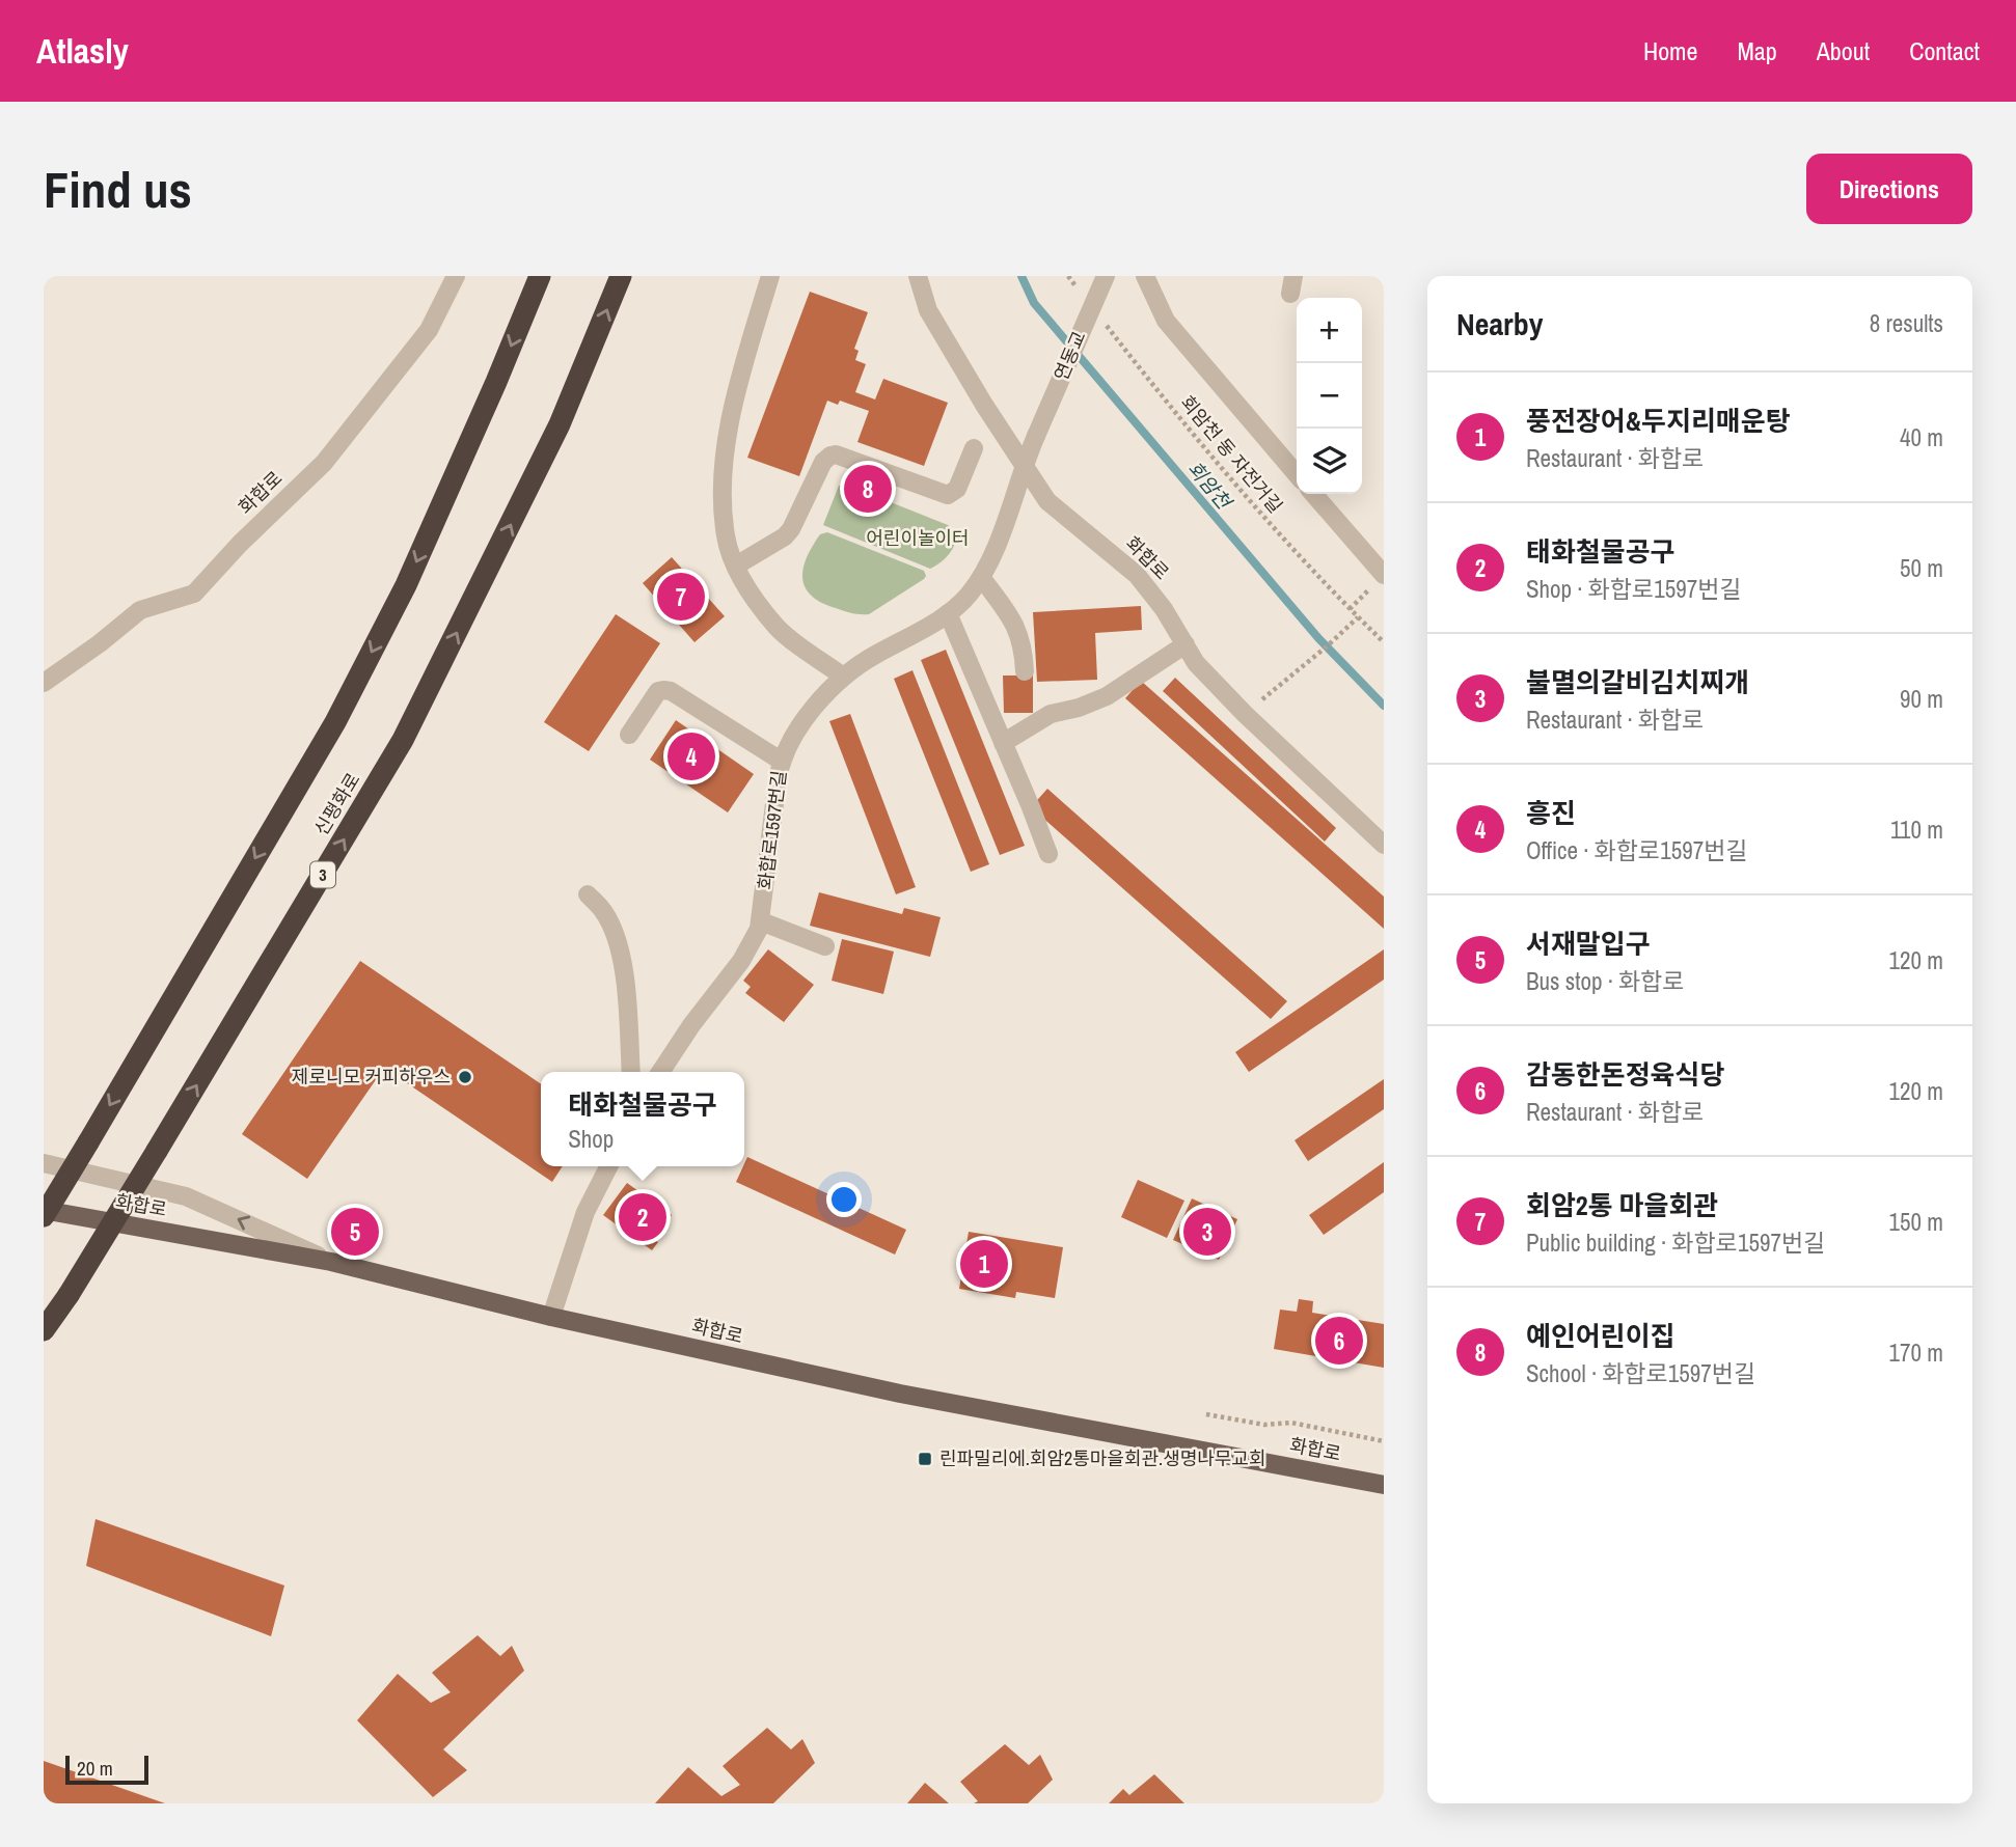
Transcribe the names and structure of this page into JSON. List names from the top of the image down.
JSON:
{
  "streets": {
    "highway": ["신평화로", "3"],
    "main road": ["화합로"],
    "street": ["연동교", "화합로1597번길"],
    "path": ["회암천 동 자전거길"]
  },
  "crossings": [
    ["연동교", "화합로1597번길"],
    ["화합로", "화합로1597번길"]
  ],
  "water": ["회암천"],
  "parks": ["어린이놀이터"],
  "places": {
    "other": ["제로니모 커피하우스"],
    "transit": ["린파밀리에.회암2통마을회관.생명나무교회"]
  },
  "scale_bar": "20 m",
  "page": {
    "header": "Atlasly",
    "nav": [
      "Home",
      "Map",
      "About",
      "Contact"
    ],
    "buttons": "Directions",
    "title": "Find us",
    "heading": ["Nearby", "8 results"],
    "map_buttons": ["+", "−"],
    "list": [
      {
        "mark": "1",
        "name": "풍전장어&두지리매운탕",
        "note": "Restaurant · 화합로",
        "value": "40 m"
      },
      {
        "mark": "2",
        "name": "태화철물공구",
        "note": "Shop · 화합로1597번길",
        "value": "50 m"
      },
      {
        "mark": "3",
        "name": "불멸의갈비김치찌개",
        "note": "Restaurant · 화합로",
        "value": "90 m"
      },
      {
        "mark": "4",
        "name": "흥진",
        "note": "Office · 화합로1597번길",
        "value": "110 m"
      },
      {
        "mark": "5",
        "name": "서재말입구",
        "note": "Bus stop · 화합로",
        "value": "120 m"
      },
      {
        "mark": "6",
        "name": "감동한돈정육식당",
        "note": "Restaurant · 화합로",
        "value": "120 m"
      },
      {
        "mark": "7",
        "name": "회암2통 마을회관",
        "note": "Public building · 화합로1597번길",
        "value": "150 m"
      },
      {
        "mark": "8",
        "name": "예인어린이집",
        "note": "School · 화합로1597번길",
        "value": "170 m"
      }
    ],
    "pins": [
      "8",
      "7",
      "4",
      "2",
      "3",
      "5",
      "1",
      "6"
    ],
    "popup": ["태화철물공구", "Shop"],
    "scale": "20 m"
  }
}
